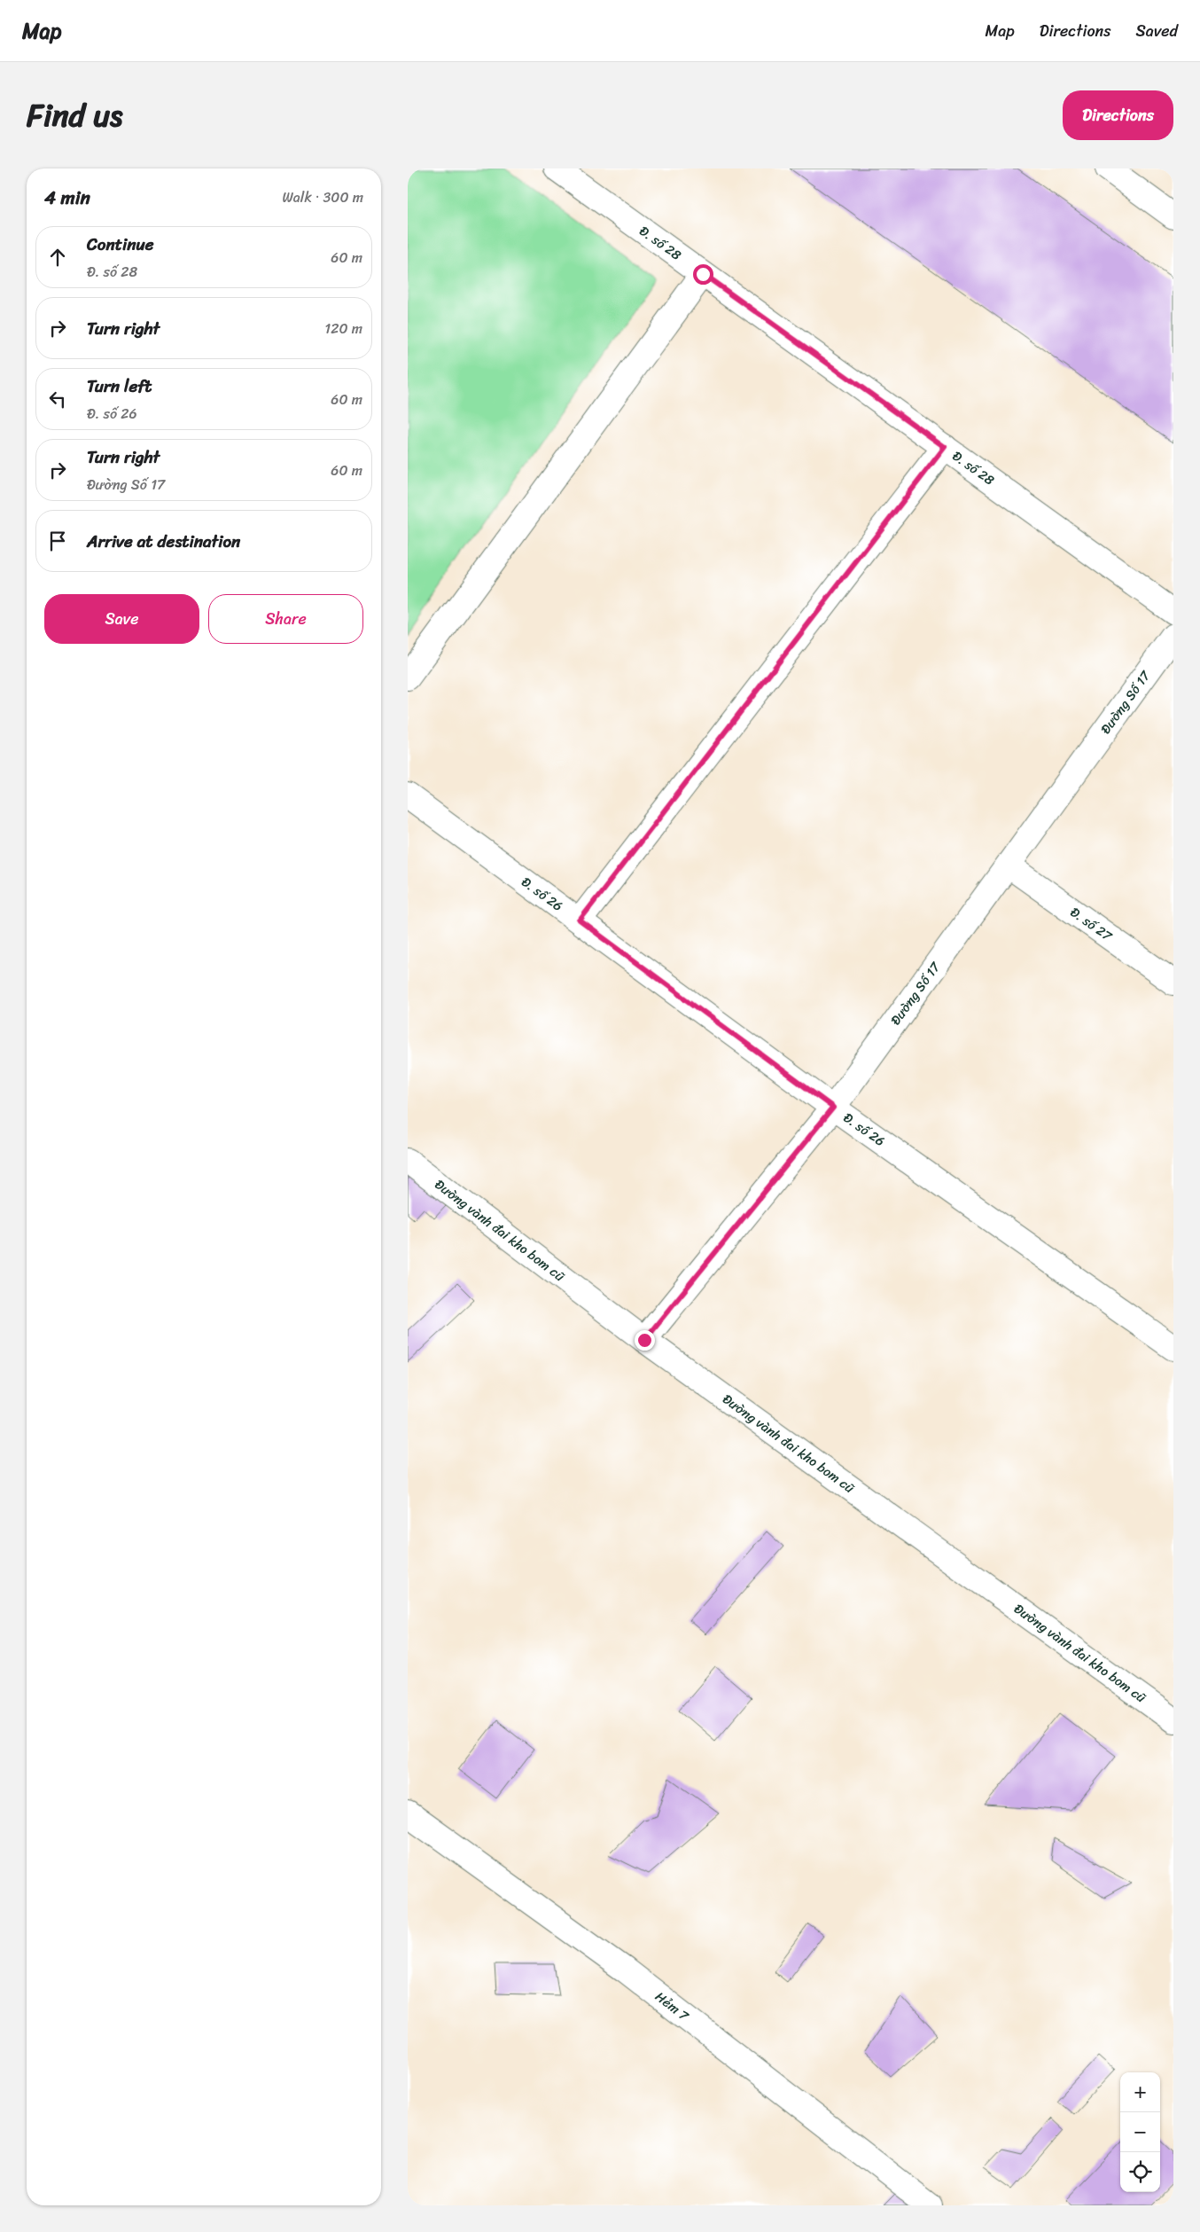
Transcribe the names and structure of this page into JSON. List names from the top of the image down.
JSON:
{
  "streets": {
    "street": [
      "Đ. số 28",
      "Đường Số 17",
      "Đ. số 26",
      "Đ. số 27",
      "Đường vành đai kho bom cũ",
      "Hẻm 7"
    ]
  },
  "crossings": [
    ["Đường Số 17", "Đ. số 26"],
    ["Đường Số 17", "Đ. số 27"],
    ["Đường Số 17", "Đường vành đai kho bom cũ"]
  ],
  "page": {
    "header": "Map",
    "nav": ["Map", "Directions", "Saved"],
    "title": "Find us",
    "buttons": [
      "Directions",
      ["Save", "Share"]
    ],
    "heading": ["4 min", "Walk · 300 m"],
    "list": [
      ["Continue", "Đ. số 28", "60 m"],
      ["Turn right", "120 m"],
      ["Turn left", "Đ. số 26", "60 m"],
      ["Turn right", "Đường Số 17", "60 m"],
      "Arrive at destination"
    ],
    "map_buttons": ["+", "−"]
  }
}
